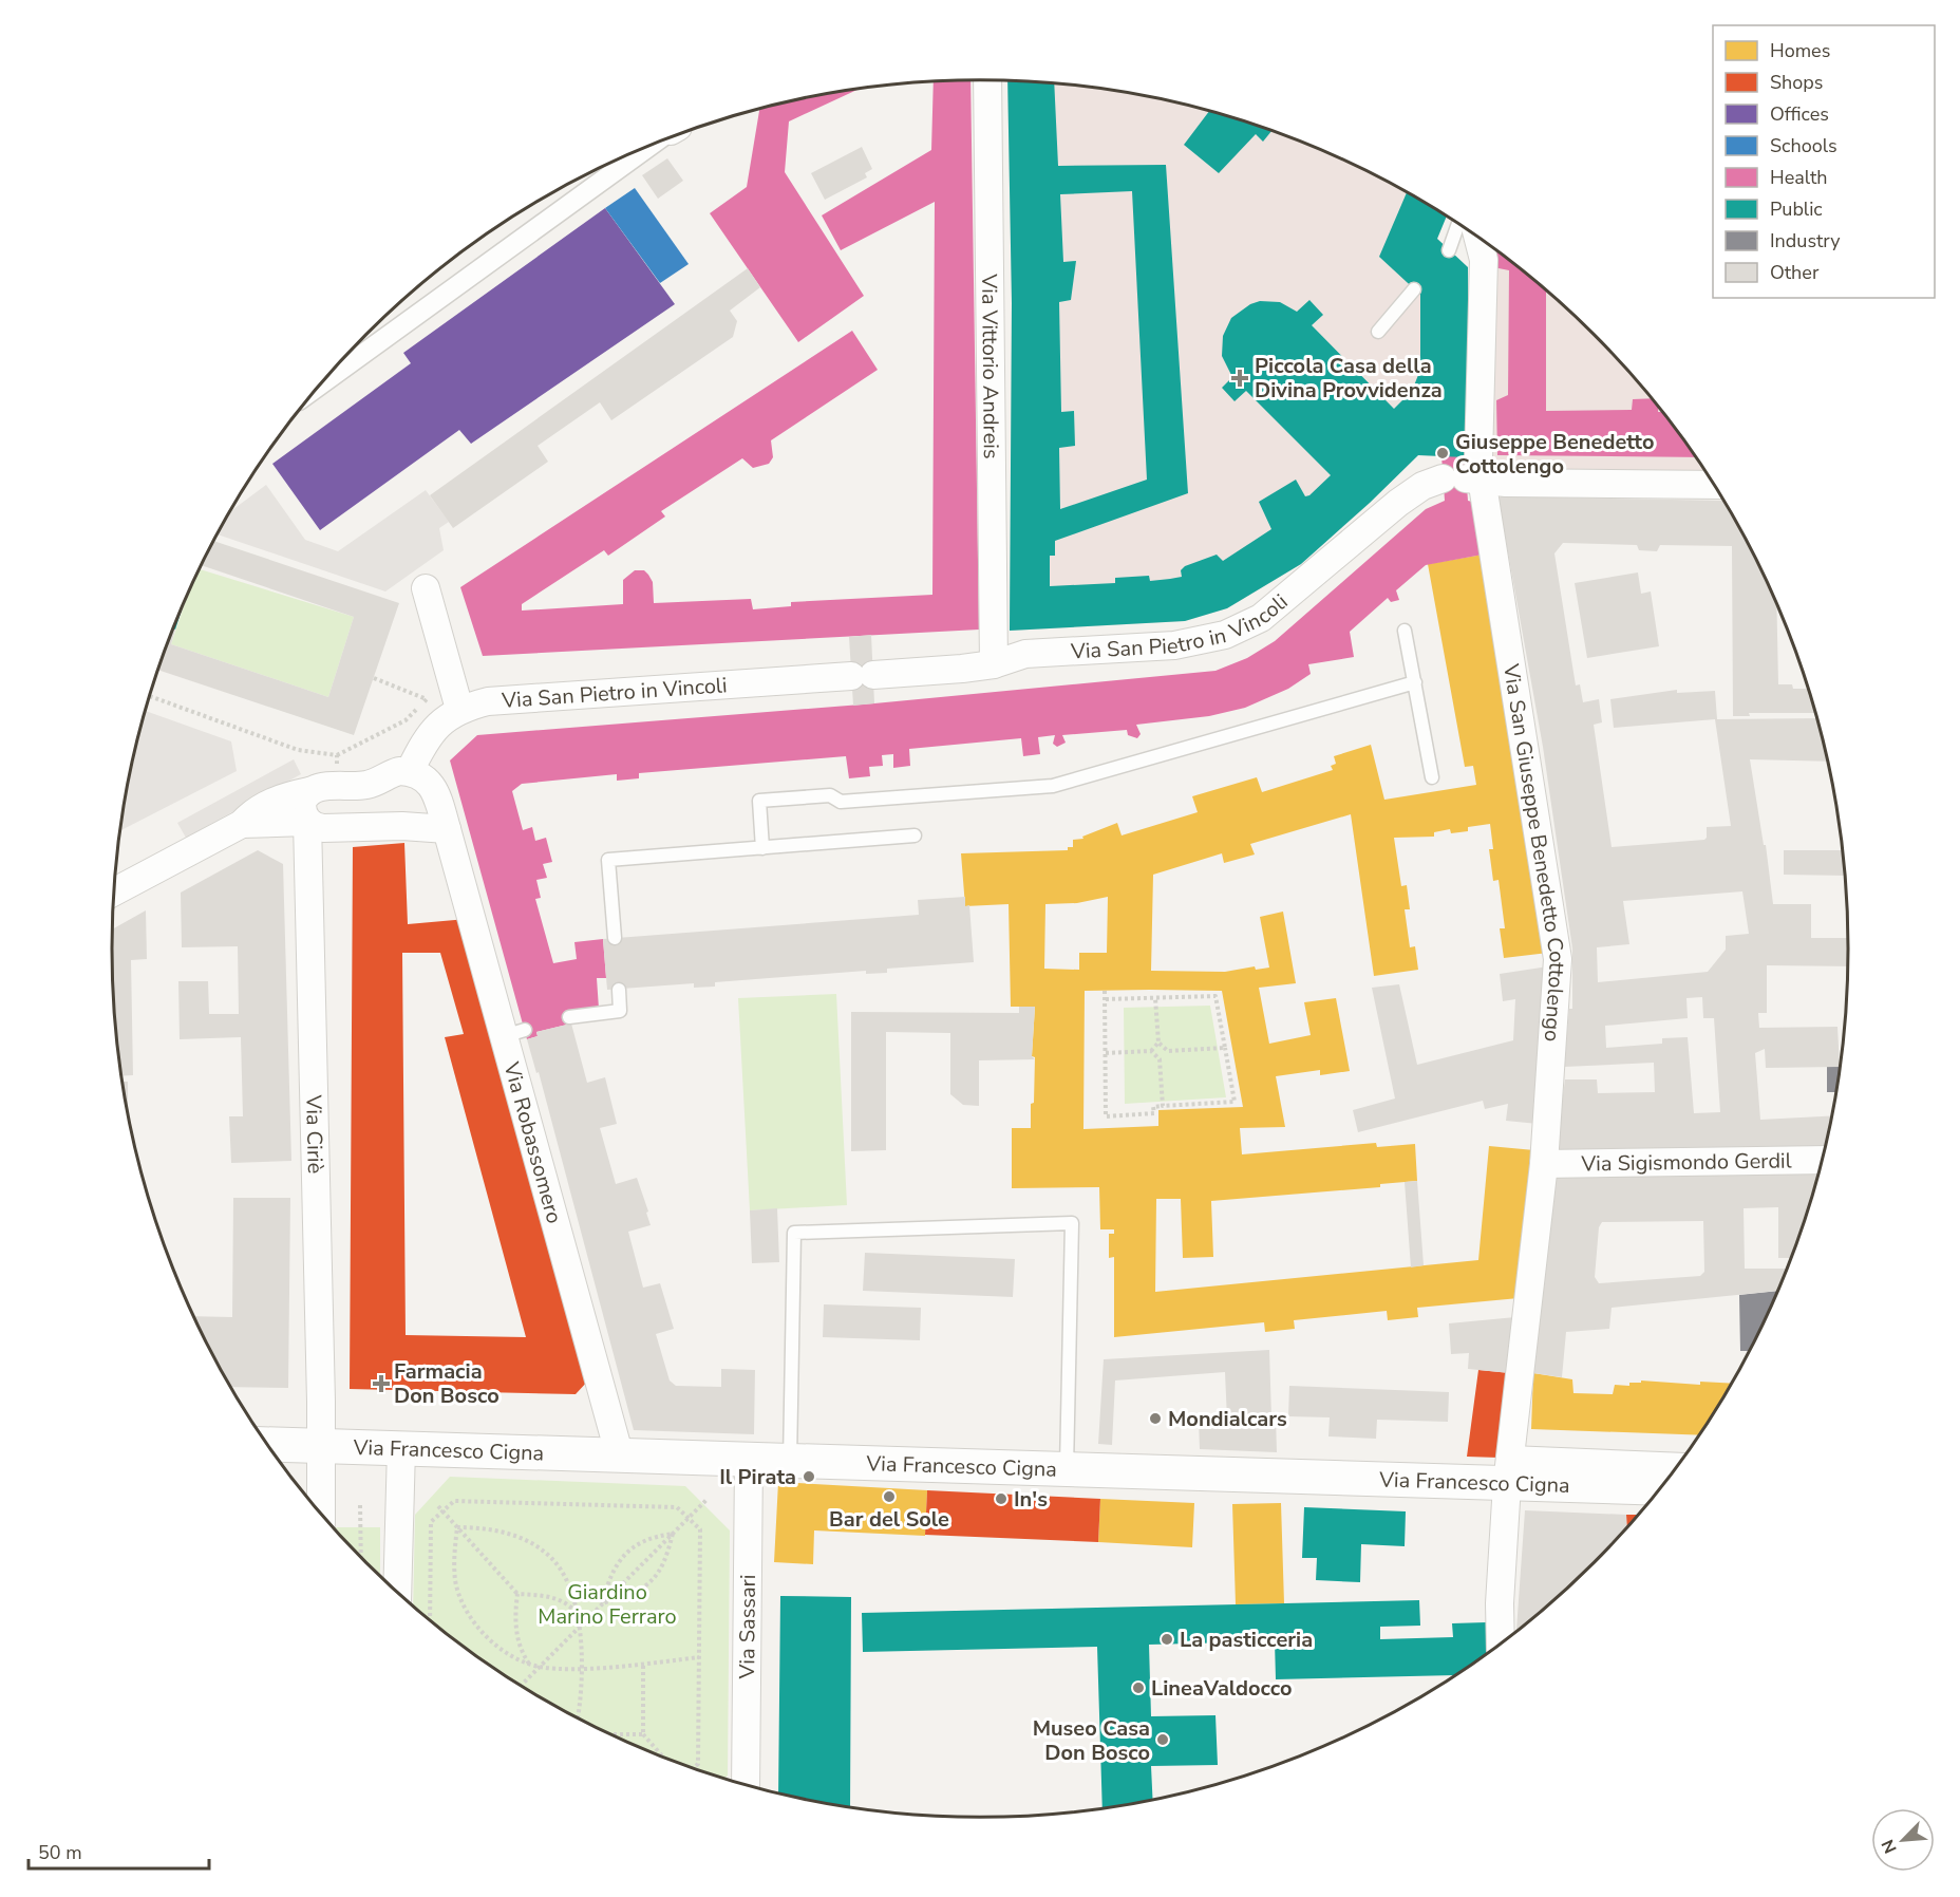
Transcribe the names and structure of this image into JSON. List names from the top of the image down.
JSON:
{
  "streets": {
    "street": [
      "Via Vittorio Andreis",
      "Via San Pietro in Vincoli",
      "Via San Giuseppe Benedetto Cottolengo",
      "Via Ciriè",
      "Via Robassomero",
      "Via Sigismondo Gerdil",
      "Via Francesco Cigna",
      "Via Sassari"
    ]
  },
  "crossings": [
    ["Via Vittorio Andreis", "Via San Pietro in Vincoli"],
    ["Via San Pietro in Vincoli", "Via San Giuseppe Benedetto Cottolengo"],
    ["Via San Giuseppe Benedetto Cottolengo", "Via Sigismondo Gerdil"],
    ["Via San Giuseppe Benedetto Cottolengo", "Via Francesco Cigna"],
    ["Via Ciriè", "Via Francesco Cigna"],
    ["Via Robassomero", "Via Francesco Cigna"],
    ["Via Francesco Cigna", "Via Sassari"]
  ],
  "parks": ["Giardino Marino Ferraro"],
  "places": {
    "health": ["Piccola Casa della Divina Provvidenza", "Farmacia Don Bosco"],
    "other": [
      "Giuseppe Benedetto Cottolengo",
      "Mondialcars",
      "Il Pirata",
      "Bar del Sole",
      "In's",
      "La pasticceria",
      "LineaValdocco",
      "Museo Casa Don Bosco"
    ]
  },
  "legend": [
    "Homes",
    "Shops",
    "Offices",
    "Schools",
    "Health",
    "Public",
    "Industry",
    "Other"
  ],
  "scale_bar": "50 m",
  "north": "bottom left"
}
